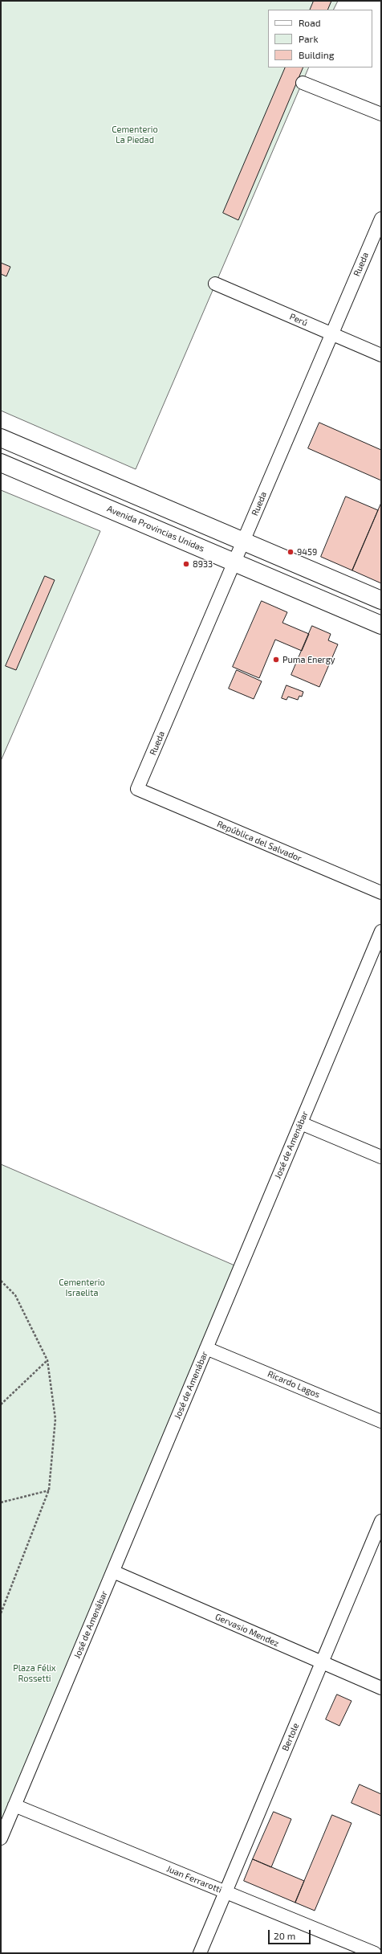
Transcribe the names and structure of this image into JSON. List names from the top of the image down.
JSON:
{
  "streets": {
    "main road": ["Avenida Provincias Unidas"],
    "street": [
      "Rueda",
      "Perú",
      "República del Salvador",
      "José de Amenábar",
      "Ricardo Lagos",
      "Gervasio Mendez",
      "Bertole",
      "Juan Ferrarotti"
    ]
  },
  "crossings": [
    ["Rueda", "Perú"],
    ["Rueda", "Avenida Provincias Unidas"],
    ["Rueda", "República del Salvador"],
    ["José de Amenábar", "Ricardo Lagos"],
    ["José de Amenábar", "Gervasio Mendez"],
    ["José de Amenábar", "Juan Ferrarotti"],
    ["Gervasio Mendez", "Bertole"],
    ["Bertole", "Juan Ferrarotti"]
  ],
  "parks": ["Cementerio La Piedad", "Cementerio Israelita", "Plaza Félix Rossetti"],
  "places": ["9459", "8933", "Puma Energy"],
  "legend": ["Road", "Park", "Building"],
  "scale_bar": "20 m"
}
